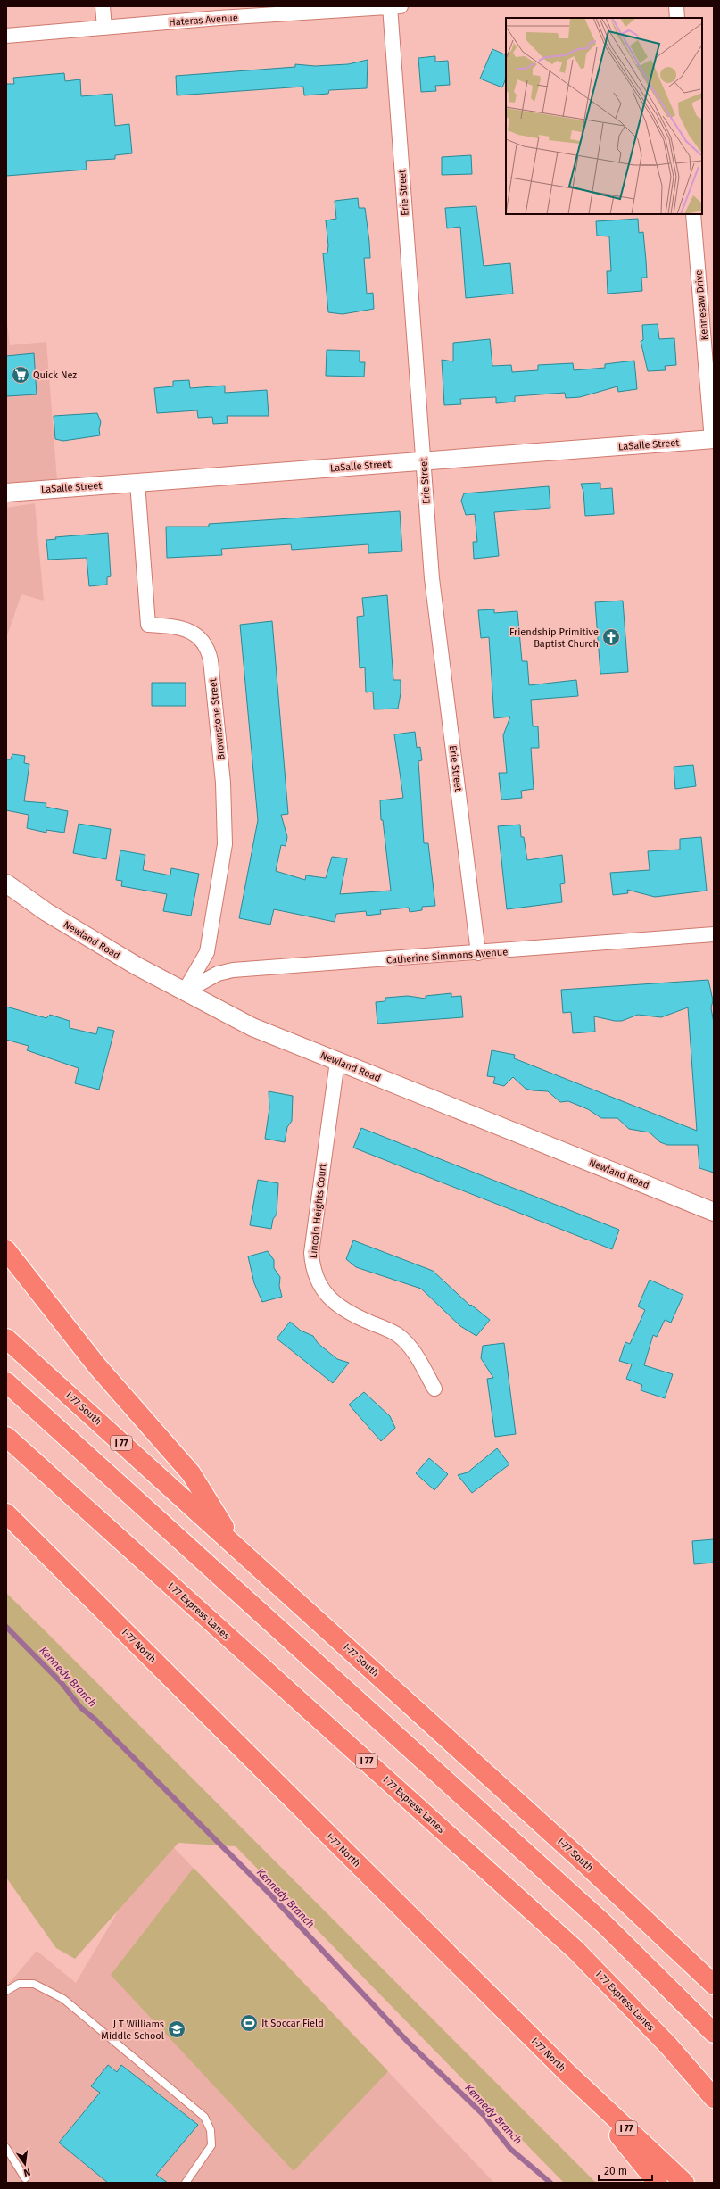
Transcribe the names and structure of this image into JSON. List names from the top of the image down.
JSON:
{
  "streets": {
    "highway": [
      "I-77 South",
      "I 77",
      "I 77 Express Lanes",
      "I-77 North"
    ],
    "street": [
      "Hateras Avenue",
      "Erie Street",
      "Kennesaw Drive",
      "LaSalle Street",
      "Brownstone Street",
      "Newland Road",
      "Catherine Simmons Avenue",
      "Lincoln Heights Court"
    ]
  },
  "crossings": [
    ["Hateras Avenue", "Erie Street"],
    ["Erie Street", "LaSalle Street"],
    ["Erie Street", "Catherine Simmons Avenue"],
    ["Kennesaw Drive", "LaSalle Street"],
    ["LaSalle Street", "Brownstone Street"],
    ["Brownstone Street", "Newland Road"],
    ["Brownstone Street", "Catherine Simmons Avenue"],
    ["Newland Road", "Catherine Simmons Avenue"],
    ["Newland Road", "Lincoln Heights Court"]
  ],
  "water": ["Kennedy Branch"],
  "places": {
    "supermarket": ["Quick Nez"],
    "church": ["Friendship Primitive Baptist Church"],
    "sports": ["Jt Soccar Field"],
    "school or university": ["J T Williams Middle School"]
  },
  "scale_bar": "20 m",
  "north": "bottom"
}
